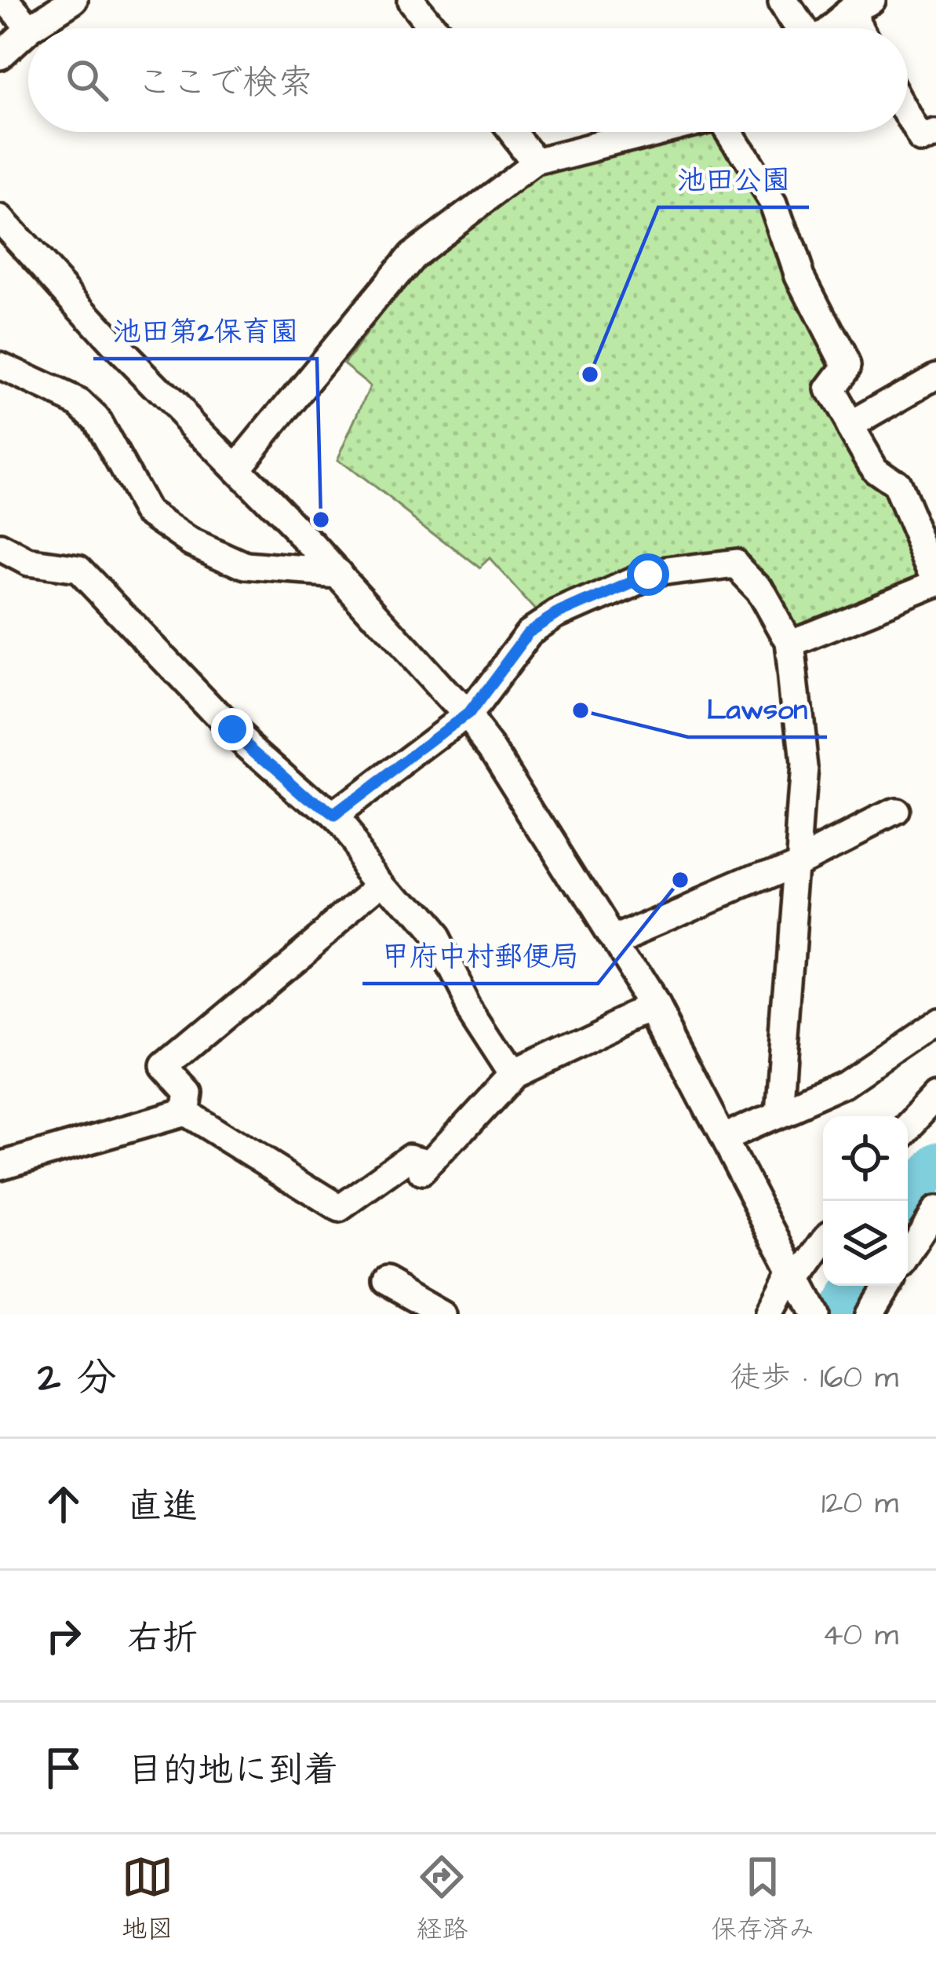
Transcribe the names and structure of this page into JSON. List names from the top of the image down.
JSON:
{
  "places": [
    "池田公園",
    "池田第2保育園",
    "Lawson",
    "甲府中村郵便局"
  ],
  "page": {
    "search": "ここで検索",
    "heading": ["2 分", "徒歩 · 160 m"],
    "list": [
      ["直進", "120 m"],
      ["右折", "40 m"],
      "目的地に到着"
    ],
    "nav": ["地図", "経路", "保存済み"]
  }
}
